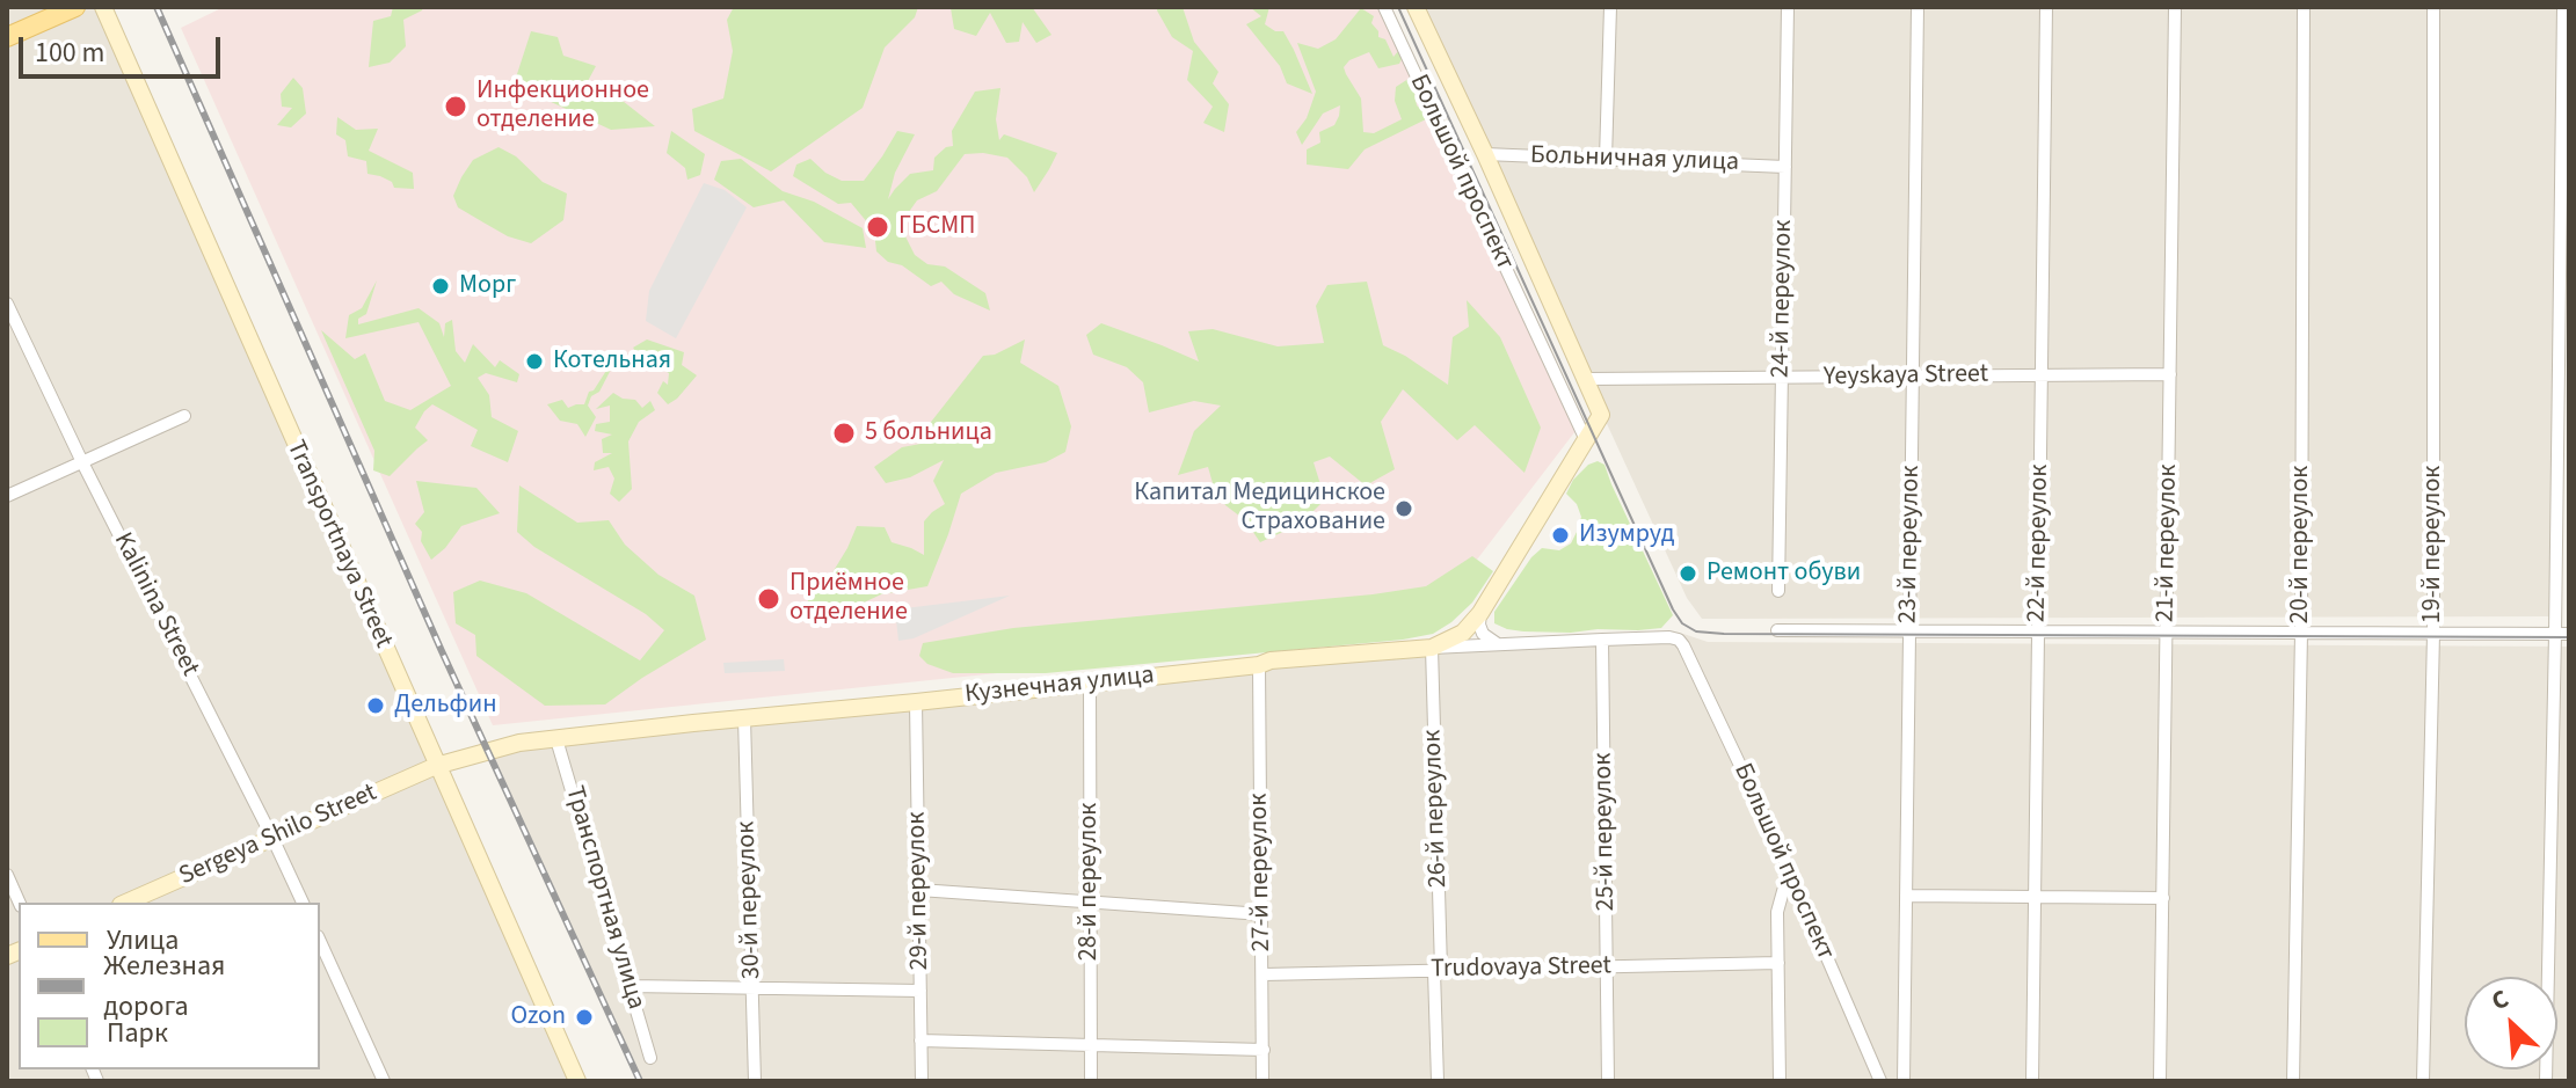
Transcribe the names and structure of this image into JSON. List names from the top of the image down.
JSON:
{
  "streets": {
    "street": [
      "Больничная улица",
      "Большой проспект",
      "24-й переулок",
      "Yeyskaya Street",
      "22-й переулок",
      "21-й переулок",
      "Transportnaya Street",
      "23-й переулок",
      "20-й переулок",
      "19-й переулок",
      "Kalinina Street",
      "Кузнечная улица",
      "26-й переулок",
      "25-й переулок",
      "Sergeya Shilo Street",
      "27-й переулок",
      "28-й переулок",
      "29-й переулок",
      "Транспортная улица",
      "30-й переулок",
      "Trudovaya Street"
    ]
  },
  "crossings": [
    ["Больничная улица", "Большой проспект"],
    ["Больничная улица", "24-й переулок"],
    ["Большой проспект", "Yeyskaya Street"],
    ["Большой проспект", "Кузнечная улица"],
    ["Большой проспект", "26-й переулок"],
    ["24-й переулок", "Yeyskaya Street"],
    ["Yeyskaya Street", "22-й переулок"],
    ["Yeyskaya Street", "21-й переулок"],
    ["Yeyskaya Street", "23-й переулок"],
    ["Transportnaya Street", "Кузнечная улица"],
    ["Transportnaya Street", "Sergeya Shilo Street"],
    ["Kalinina Street", "Sergeya Shilo Street"],
    ["Кузнечная улица", "26-й переулок"],
    ["Кузнечная улица", "25-й переулок"],
    ["Кузнечная улица", "Sergeya Shilo Street"],
    ["Кузнечная улица", "27-й переулок"],
    ["Кузнечная улица", "28-й переулок"],
    ["Кузнечная улица", "29-й переулок"],
    ["Кузнечная улица", "Транспортная улица"],
    ["Кузнечная улица", "30-й переулок"],
    ["26-й переулок", "Trudovaya Street"],
    ["25-й переулок", "Trudovaya Street"],
    ["27-й переулок", "Trudovaya Street"]
  ],
  "places": [
    "Инфекционное отделение",
    "ГБСМП",
    "Морг",
    "Котельная",
    "5 больница",
    "Капитал Медицинское Страхование",
    "Изумруд",
    "Ремонт обуви",
    "Приёмное отделение",
    "Дельфин",
    "Ozon"
  ],
  "legend": ["Улица", "Железная дорога", "Парк"],
  "scale_bar": "100 m",
  "north": "top left"
}
